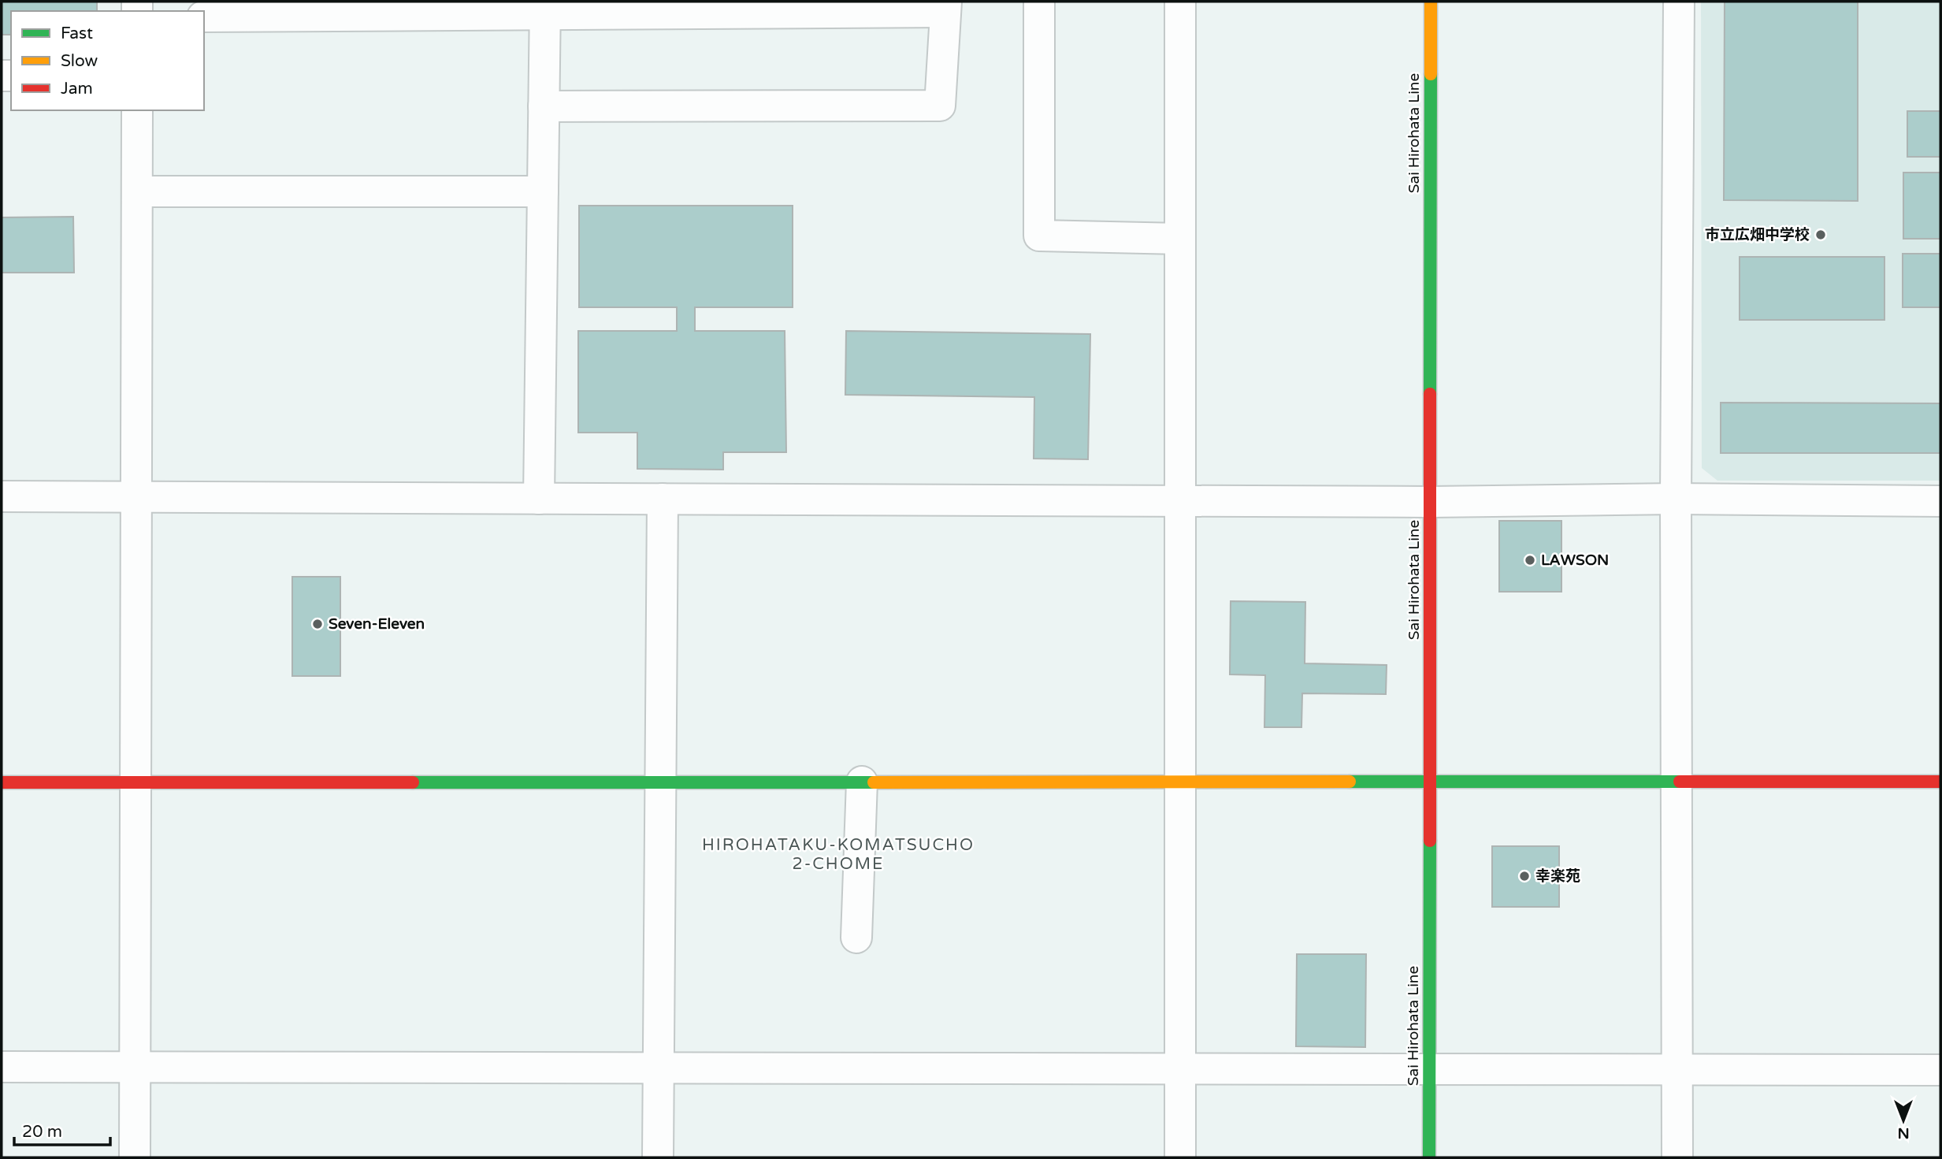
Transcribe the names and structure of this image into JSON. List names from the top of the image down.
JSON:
{
  "streets": {
    "street": ["Sai Hirohata Line"]
  },
  "districts": ["HIROHATAKU-KOMATSUCHO 2-CHOME"],
  "places": [
    "市立広畑中学校",
    "LAWSON",
    "Seven-Eleven",
    "幸楽苑"
  ],
  "legend": ["Fast", "Slow", "Jam"],
  "scale_bar": "20 m",
  "north": "bottom"
}
